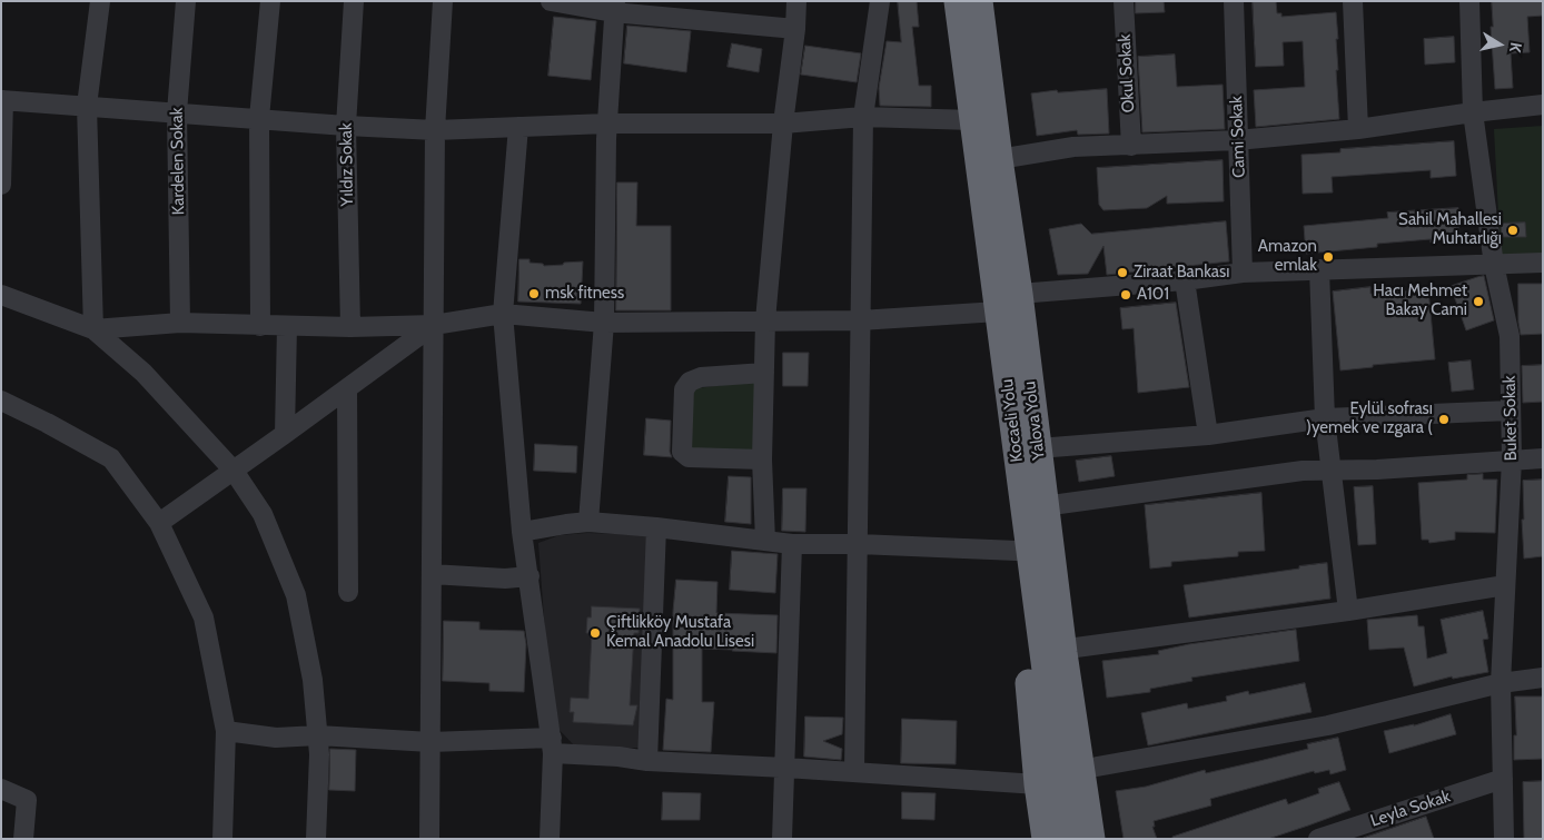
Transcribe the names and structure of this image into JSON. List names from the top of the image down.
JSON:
{
  "streets": {
    "highway": ["Kocaeli̇ Yolu", "Yalova Yolu"],
    "street": [
      "Okul Sokak",
      "Cami Sokak",
      "Kardelen Sokak",
      "Yıldız Sokak",
      "Buket Sokak",
      "Leyla Sokak"
    ]
  },
  "crossings": [
    ["Buket Sokak", "Leyla Sokak"]
  ],
  "places": [
    "Sahil Mahallesi Muhtarlığı",
    "Amazon emlak",
    "Ziraat Bankası",
    "msk fitness",
    "A101",
    "Hacı Mehmet Bakay Cami",
    "Eylül sofrası )yemek ve ızgara (",
    "Çiftlikköy Mustafa Kemal Anadolu Lisesi"
  ],
  "north": "right"
}
